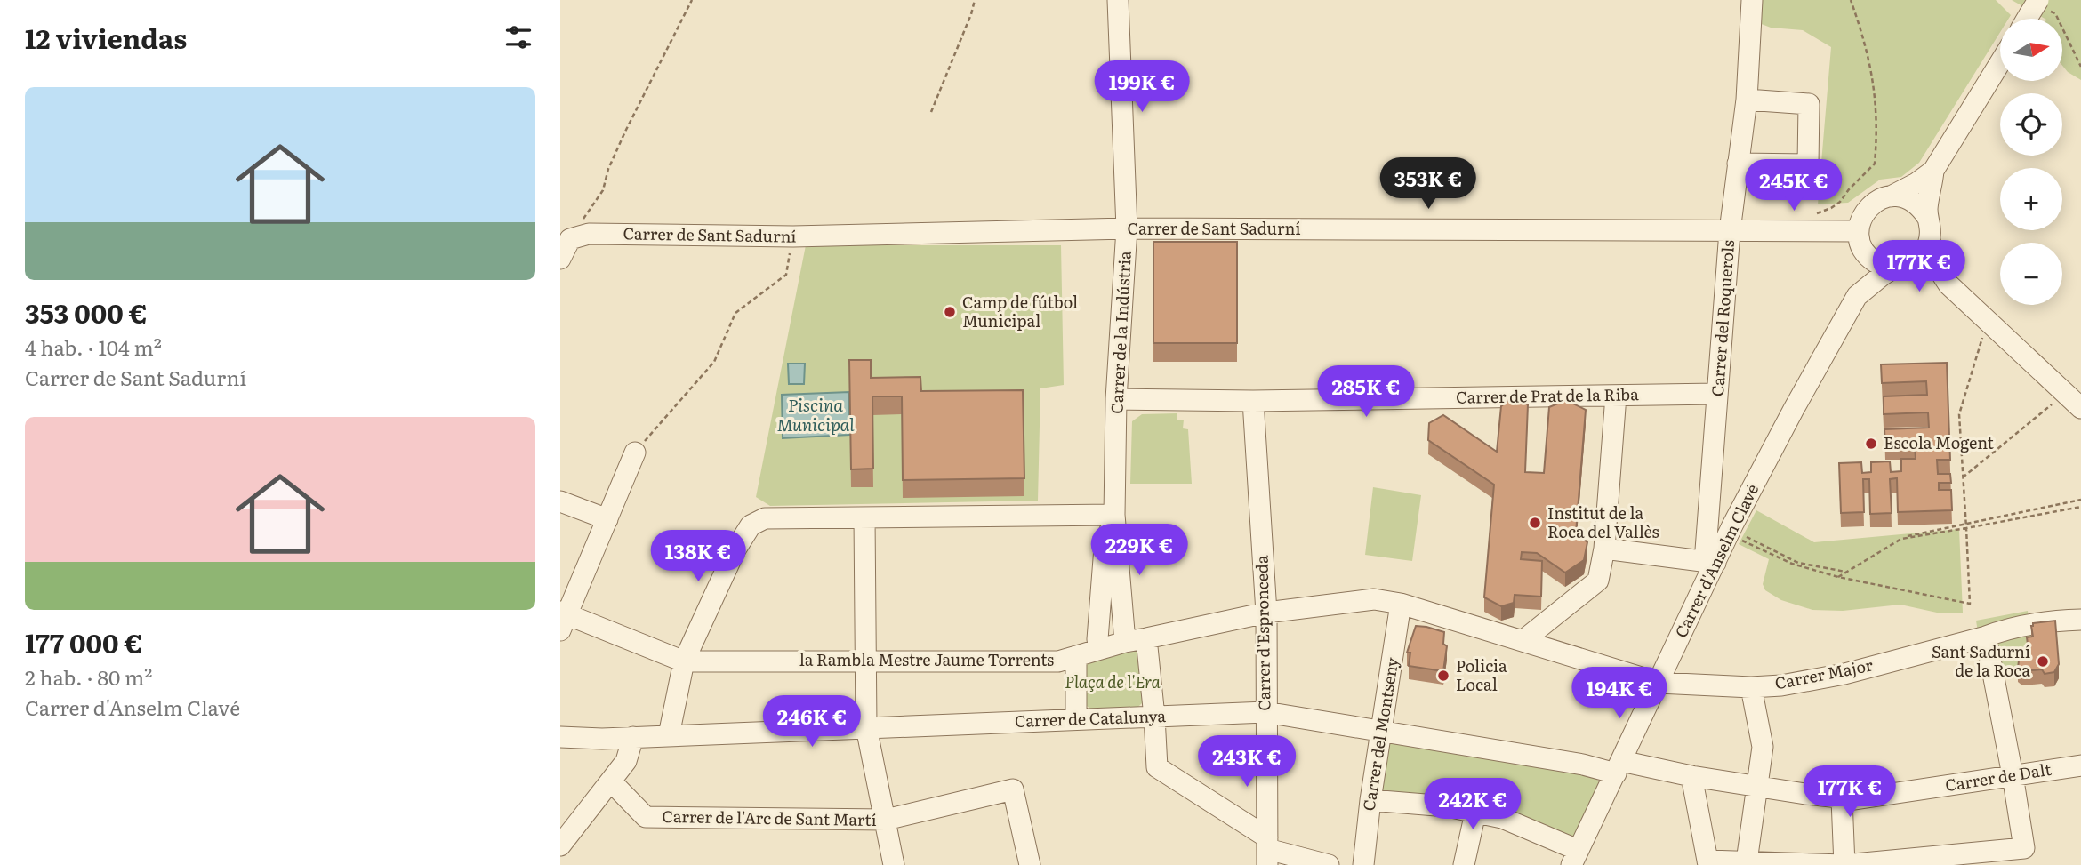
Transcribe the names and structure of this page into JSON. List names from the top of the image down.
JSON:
{
  "streets": {
    "street": [
      "Carrer de Sant Sadurní",
      "Carrer del Roquerols",
      "Carrer de la Indústria",
      "Carrer de Prat de la Riba",
      "Carrer d'Anselm Clavé",
      "Carrer d'Espronceda",
      "la Rambla Mestre Jaume Torrents",
      "Carrer Major",
      "Carrer de Catalunya",
      "Carrer del Montseny",
      "Carrer de Dalt",
      "Carrer de l'Arc de Sant Martí"
    ]
  },
  "crossings": [
    ["Carrer de Sant Sadurní", "Carrer del Roquerols"],
    ["Carrer de Sant Sadurní", "Carrer de la Indústria"],
    ["Carrer del Roquerols", "Carrer de Prat de la Riba"],
    ["Carrer del Roquerols", "Carrer d'Anselm Clavé"],
    ["Carrer de la Indústria", "Carrer de Prat de la Riba"],
    ["Carrer de la Indústria", "la Rambla Mestre Jaume Torrents"],
    ["Carrer de Prat de la Riba", "Carrer d'Espronceda"],
    ["Carrer d'Anselm Clavé", "la Rambla Mestre Jaume Torrents"],
    ["Carrer d'Anselm Clavé", "Carrer Major"],
    ["Carrer d'Anselm Clavé", "Carrer de Catalunya"],
    ["Carrer d'Anselm Clavé", "Carrer de Dalt"],
    ["Carrer d'Espronceda", "la Rambla Mestre Jaume Torrents"],
    ["Carrer d'Espronceda", "Carrer de Catalunya"],
    ["la Rambla Mestre Jaume Torrents", "Carrer Major"],
    ["la Rambla Mestre Jaume Torrents", "Carrer del Montseny"],
    ["Carrer de Catalunya", "Carrer del Montseny"],
    ["Carrer de Catalunya", "Carrer de Dalt"]
  ],
  "water": ["Piscina Municipal"],
  "parks": ["Plaça de l'Era"],
  "places": [
    "Camp de fútbol Municipal",
    "Escola Mogent",
    "Institut de la Roca del Vallès",
    "Sant Sadurní de la Roca",
    "Policia Local"
  ],
  "north": "right",
  "page": {
    "heading": "12 viviendas",
    "map_buttons": ["+", "−"],
    "price": [
      "199K €",
      "353K €",
      "245K €",
      "177K €",
      "285K €",
      "229K €",
      "138K €",
      "194K €",
      "246K €",
      "243K €",
      "177K €",
      "242K €"
    ],
    "list": [
      {
        "name": "353 000 €",
        "note": "4 hab. · 104 m² · Carrer de Sant Sadurní"
      },
      {
        "name": "177 000 €",
        "note": "2 hab. · 80 m² · Carrer d'Anselm Clavé"
      }
    ]
  }
}
